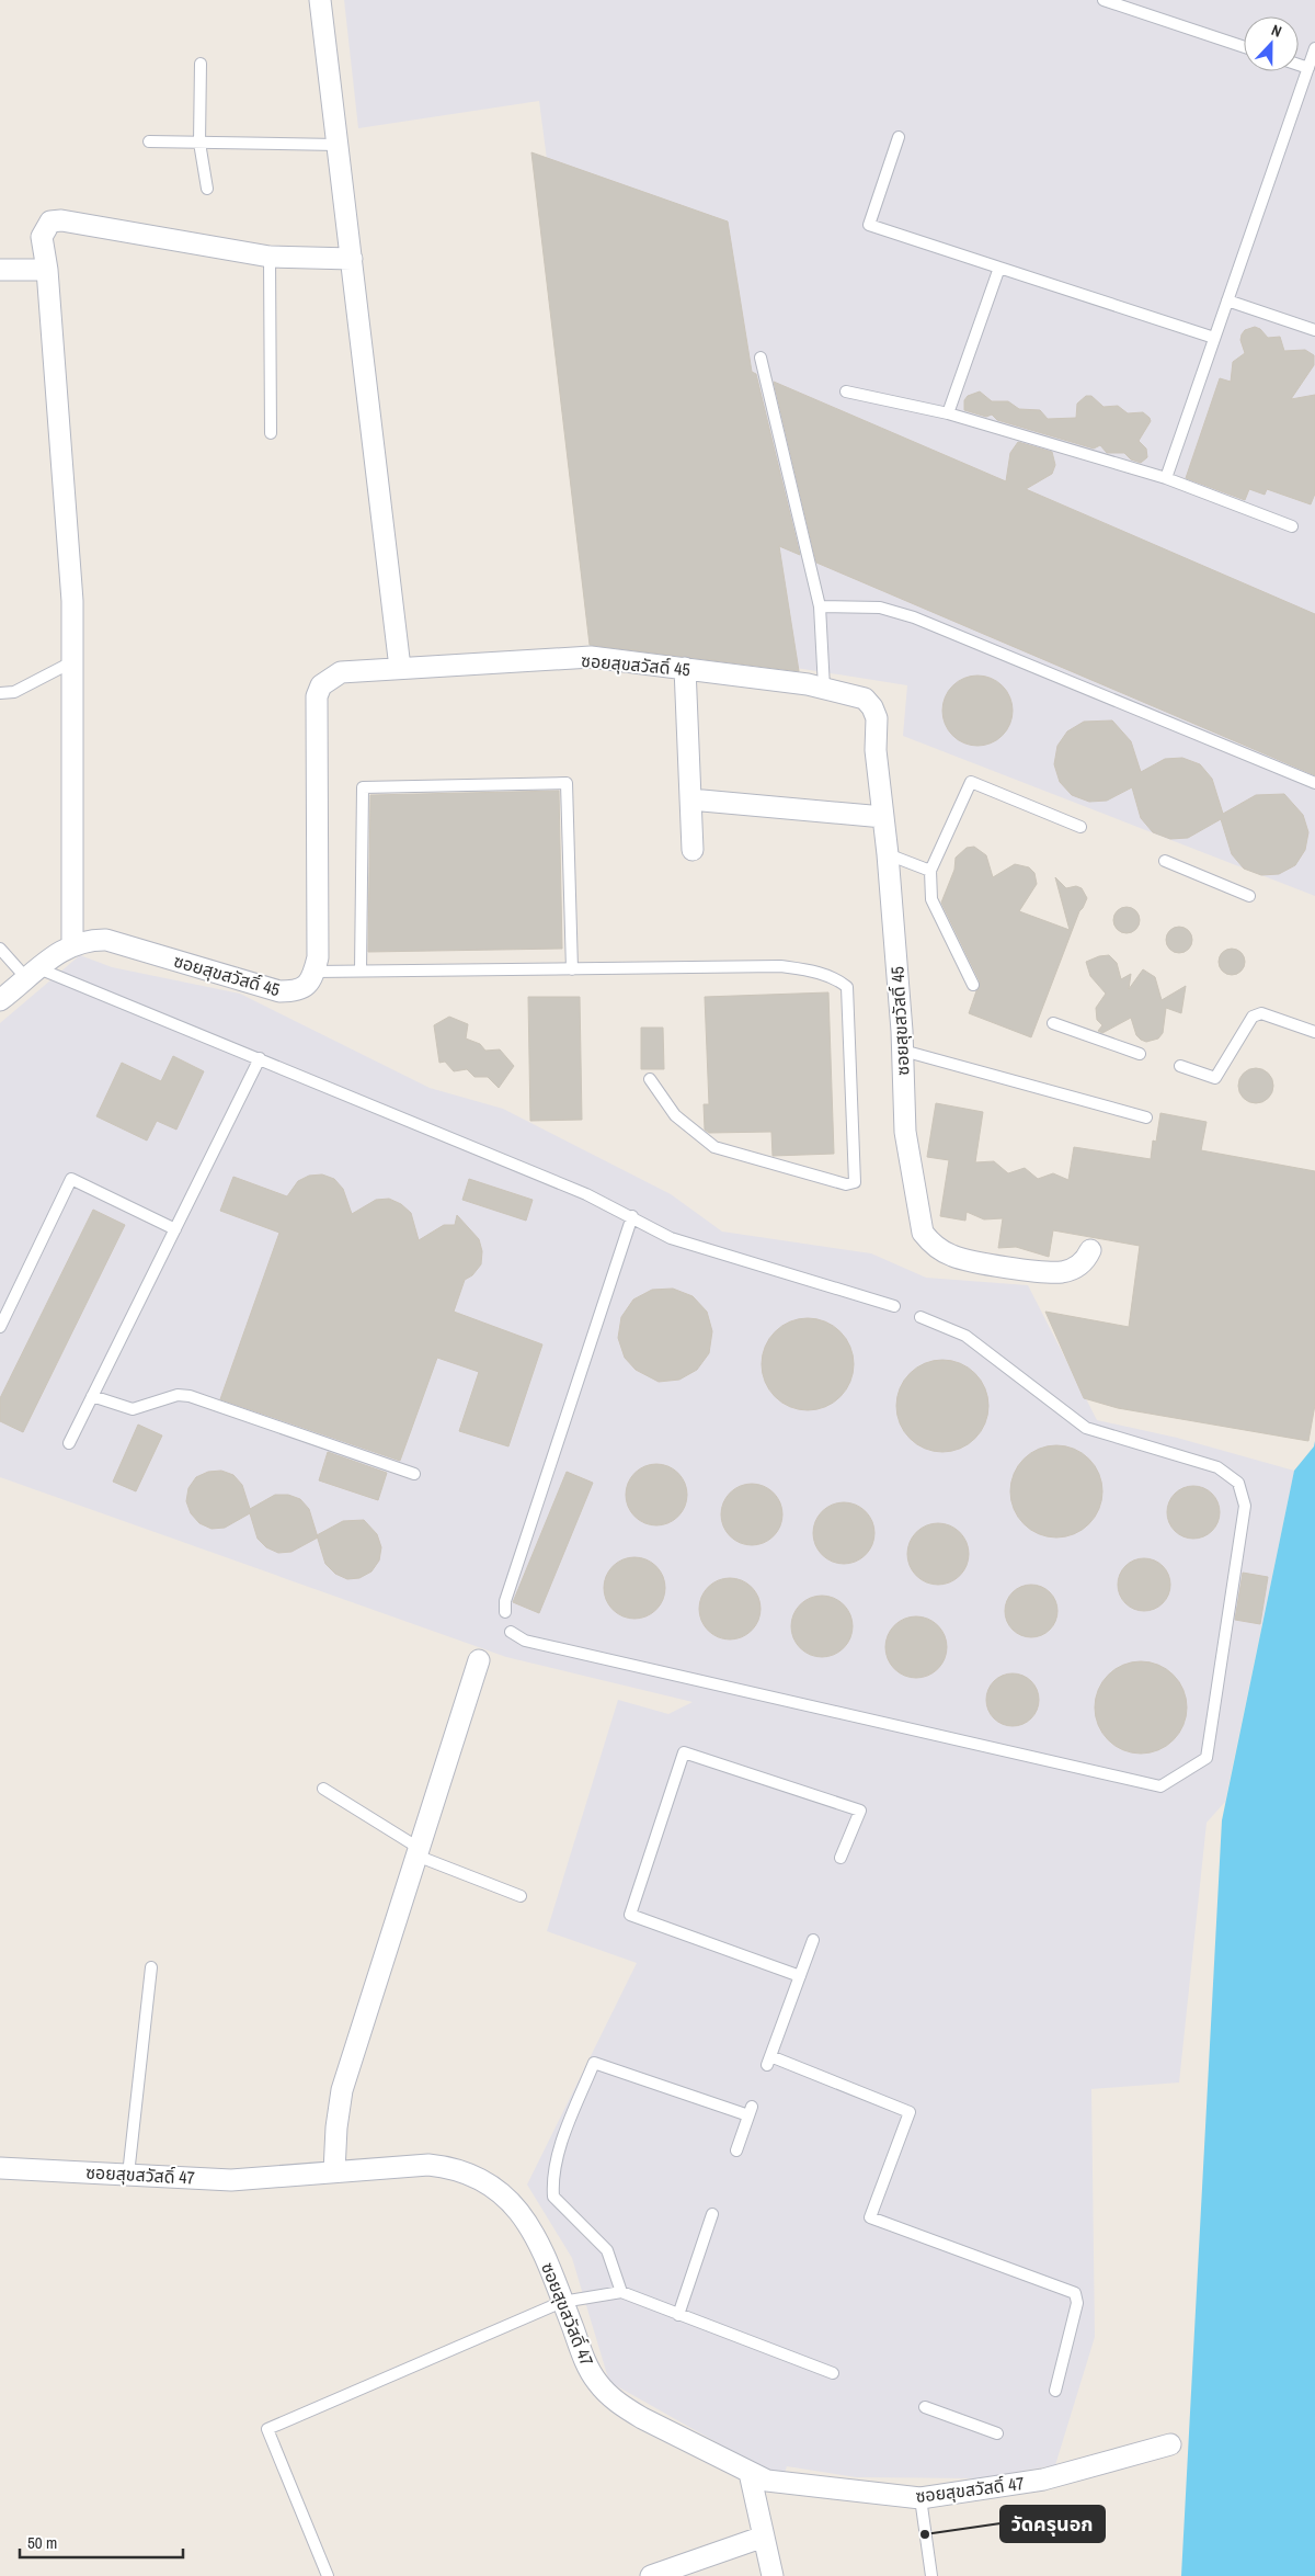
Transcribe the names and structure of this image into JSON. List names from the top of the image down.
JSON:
{
  "streets": {
    "street": ["ซอยสุขสวัสดิ์ 45", "ซอยสุขสวัสดิ์ 47"]
  },
  "places": ["วัดครุนอก"],
  "scale_bar": "50 m",
  "north": "top"
}
